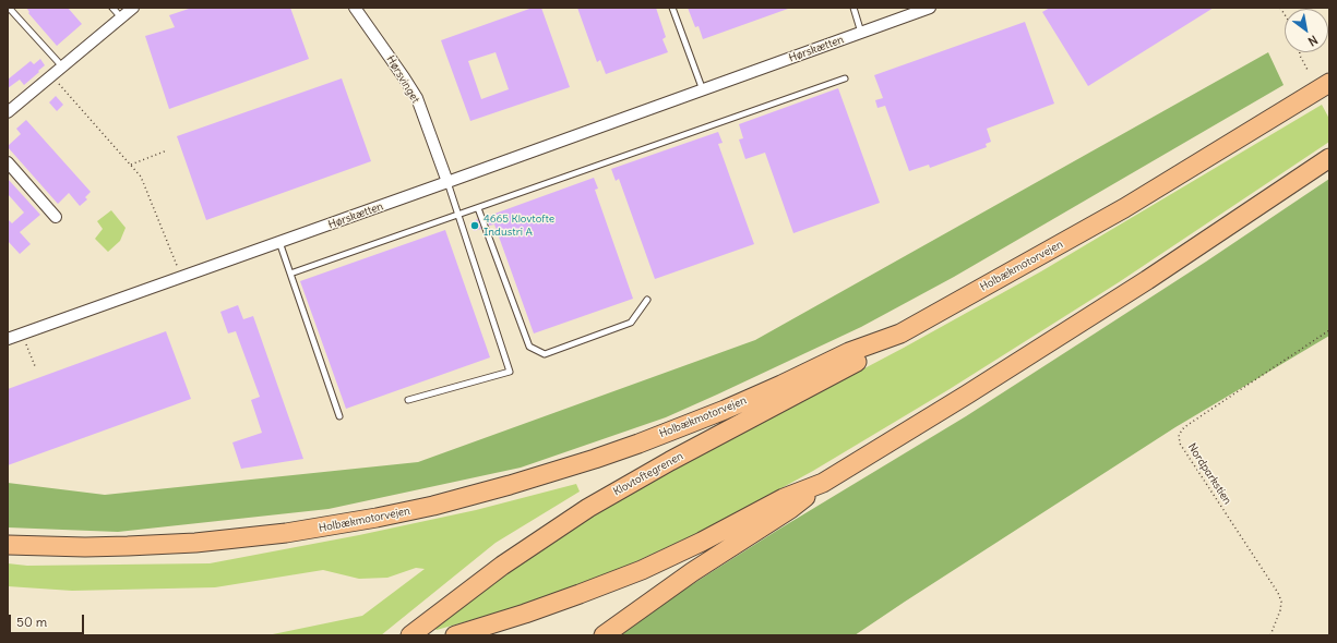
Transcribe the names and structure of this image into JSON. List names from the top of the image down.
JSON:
{
  "streets": {
    "highway": ["Holbækmotorvejen", "Klovtoftegrenen"],
    "street": ["Hørskætten", "Hørsvinget"],
    "path": ["Nordparkstien"]
  },
  "crossings": [
    ["Hørskætten", "Hørsvinget"],
    ["Holbækmotorvejen", "Klovtoftegrenen"]
  ],
  "places": ["4665 Klovtofte Industri A"],
  "scale_bar": "50 m",
  "north": "bottom right"
}
